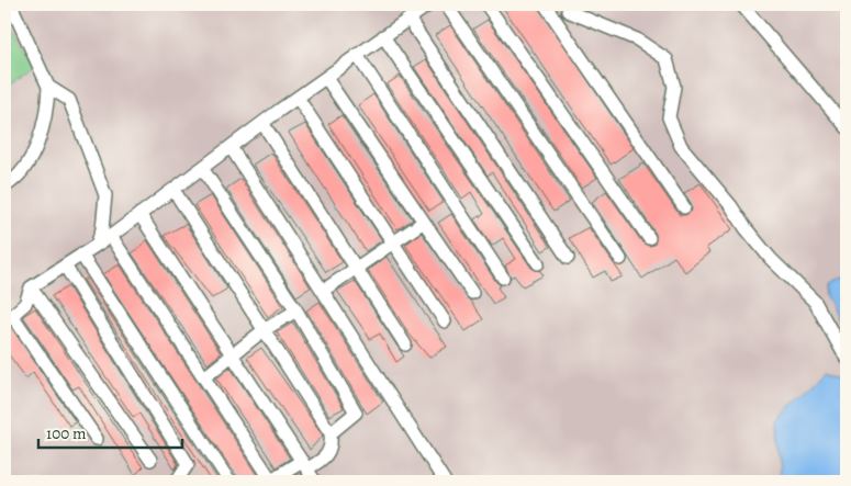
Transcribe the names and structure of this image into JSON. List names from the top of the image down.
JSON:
{
  "scale_bar": "100 m"
}
